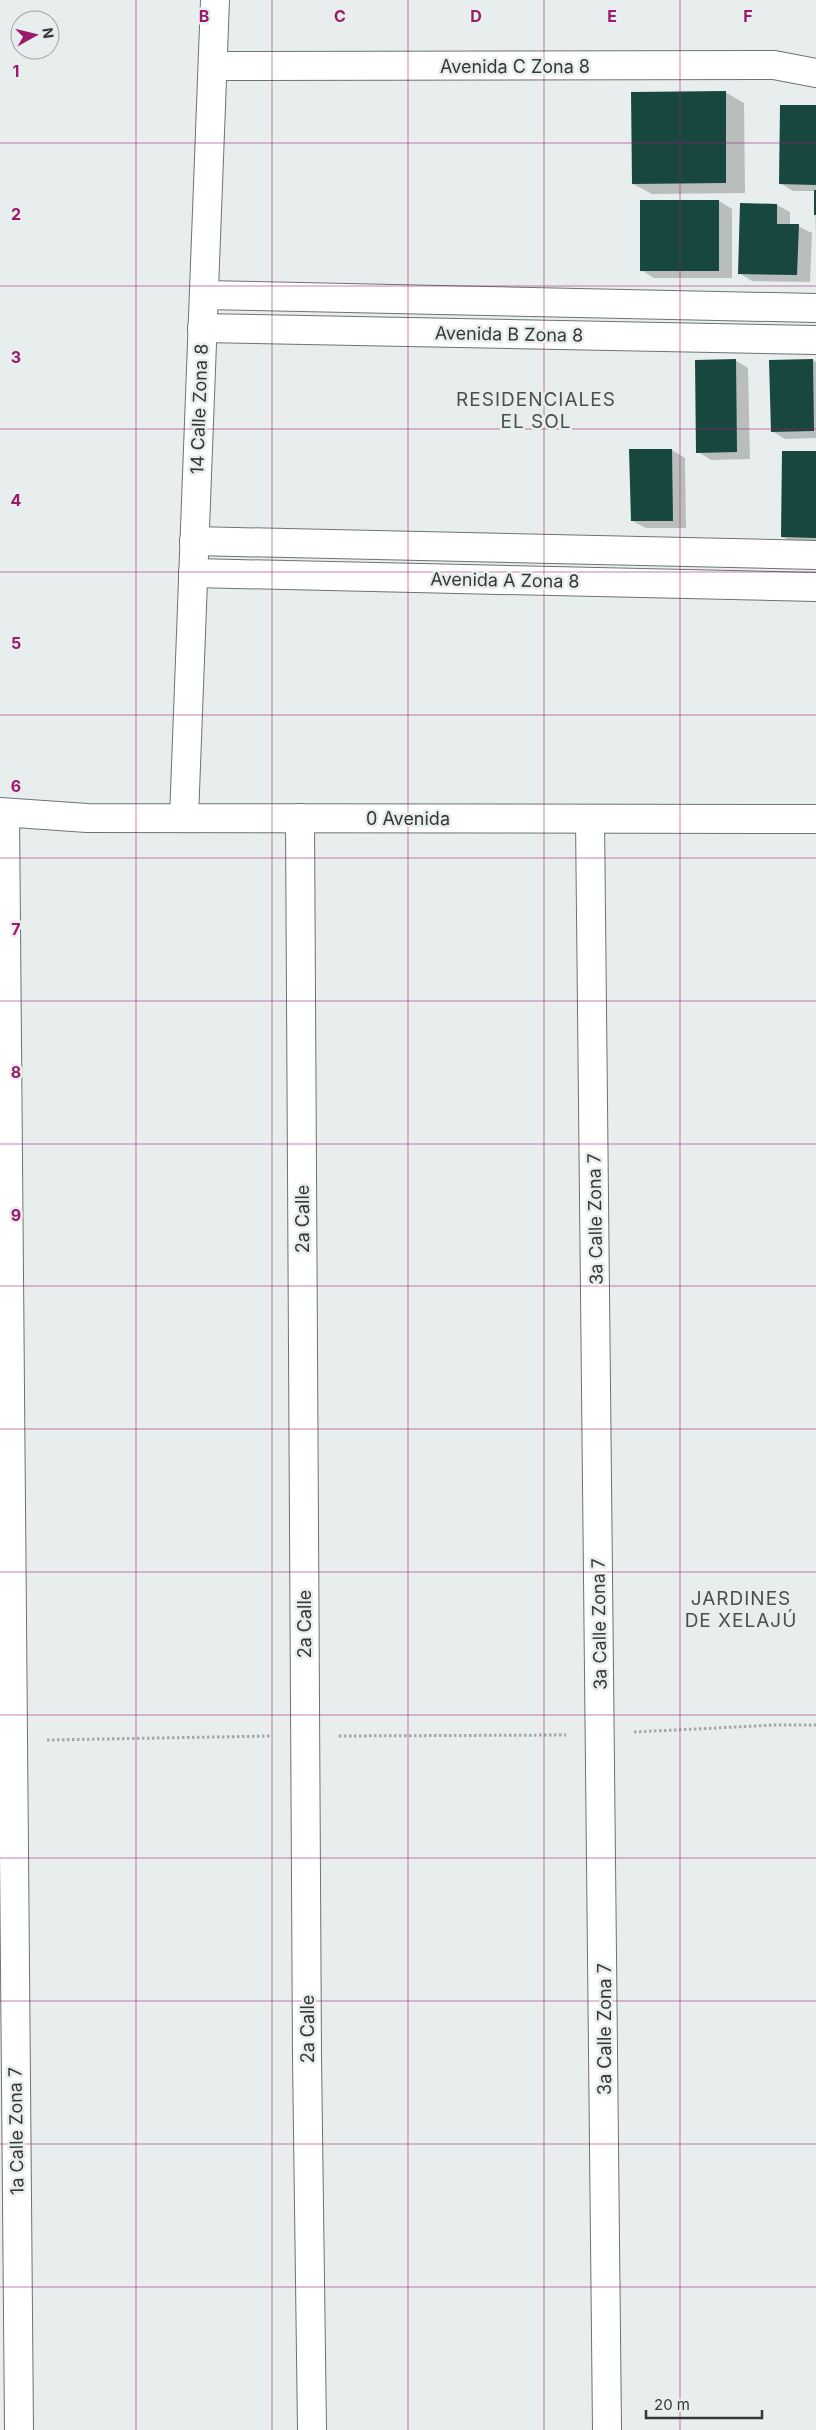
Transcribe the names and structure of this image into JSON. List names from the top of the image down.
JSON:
{
  "streets": {
    "street": [
      "Avenida C Zona 8",
      "Avenida B Zona 8",
      "14 Calle Zona 8",
      "Avenida A Zona 8",
      "0 Avenida",
      "2a Calle",
      "3a Calle Zona 7",
      "1a Calle Zona 7"
    ]
  },
  "crossings": [
    ["Avenida C Zona 8", "14 Calle Zona 8"],
    ["Avenida B Zona 8", "14 Calle Zona 8"],
    ["14 Calle Zona 8", "Avenida A Zona 8"],
    ["14 Calle Zona 8", "0 Avenida"],
    ["0 Avenida", "2a Calle"],
    ["0 Avenida", "3a Calle Zona 7"],
    ["0 Avenida", "1a Calle Zona 7"]
  ],
  "districts": ["RESIDENCIALES EL SOL", "JARDINES DE XELAJÚ"],
  "scale_bar": "20 m",
  "north": "right",
  "grid": {
    "columns": [
      "B",
      "C",
      "D",
      "E",
      "F"
    ],
    "rows": [
      "1",
      "2",
      "3",
      "4",
      "5",
      "6",
      "7",
      "8",
      "9"
    ]
  }
}
